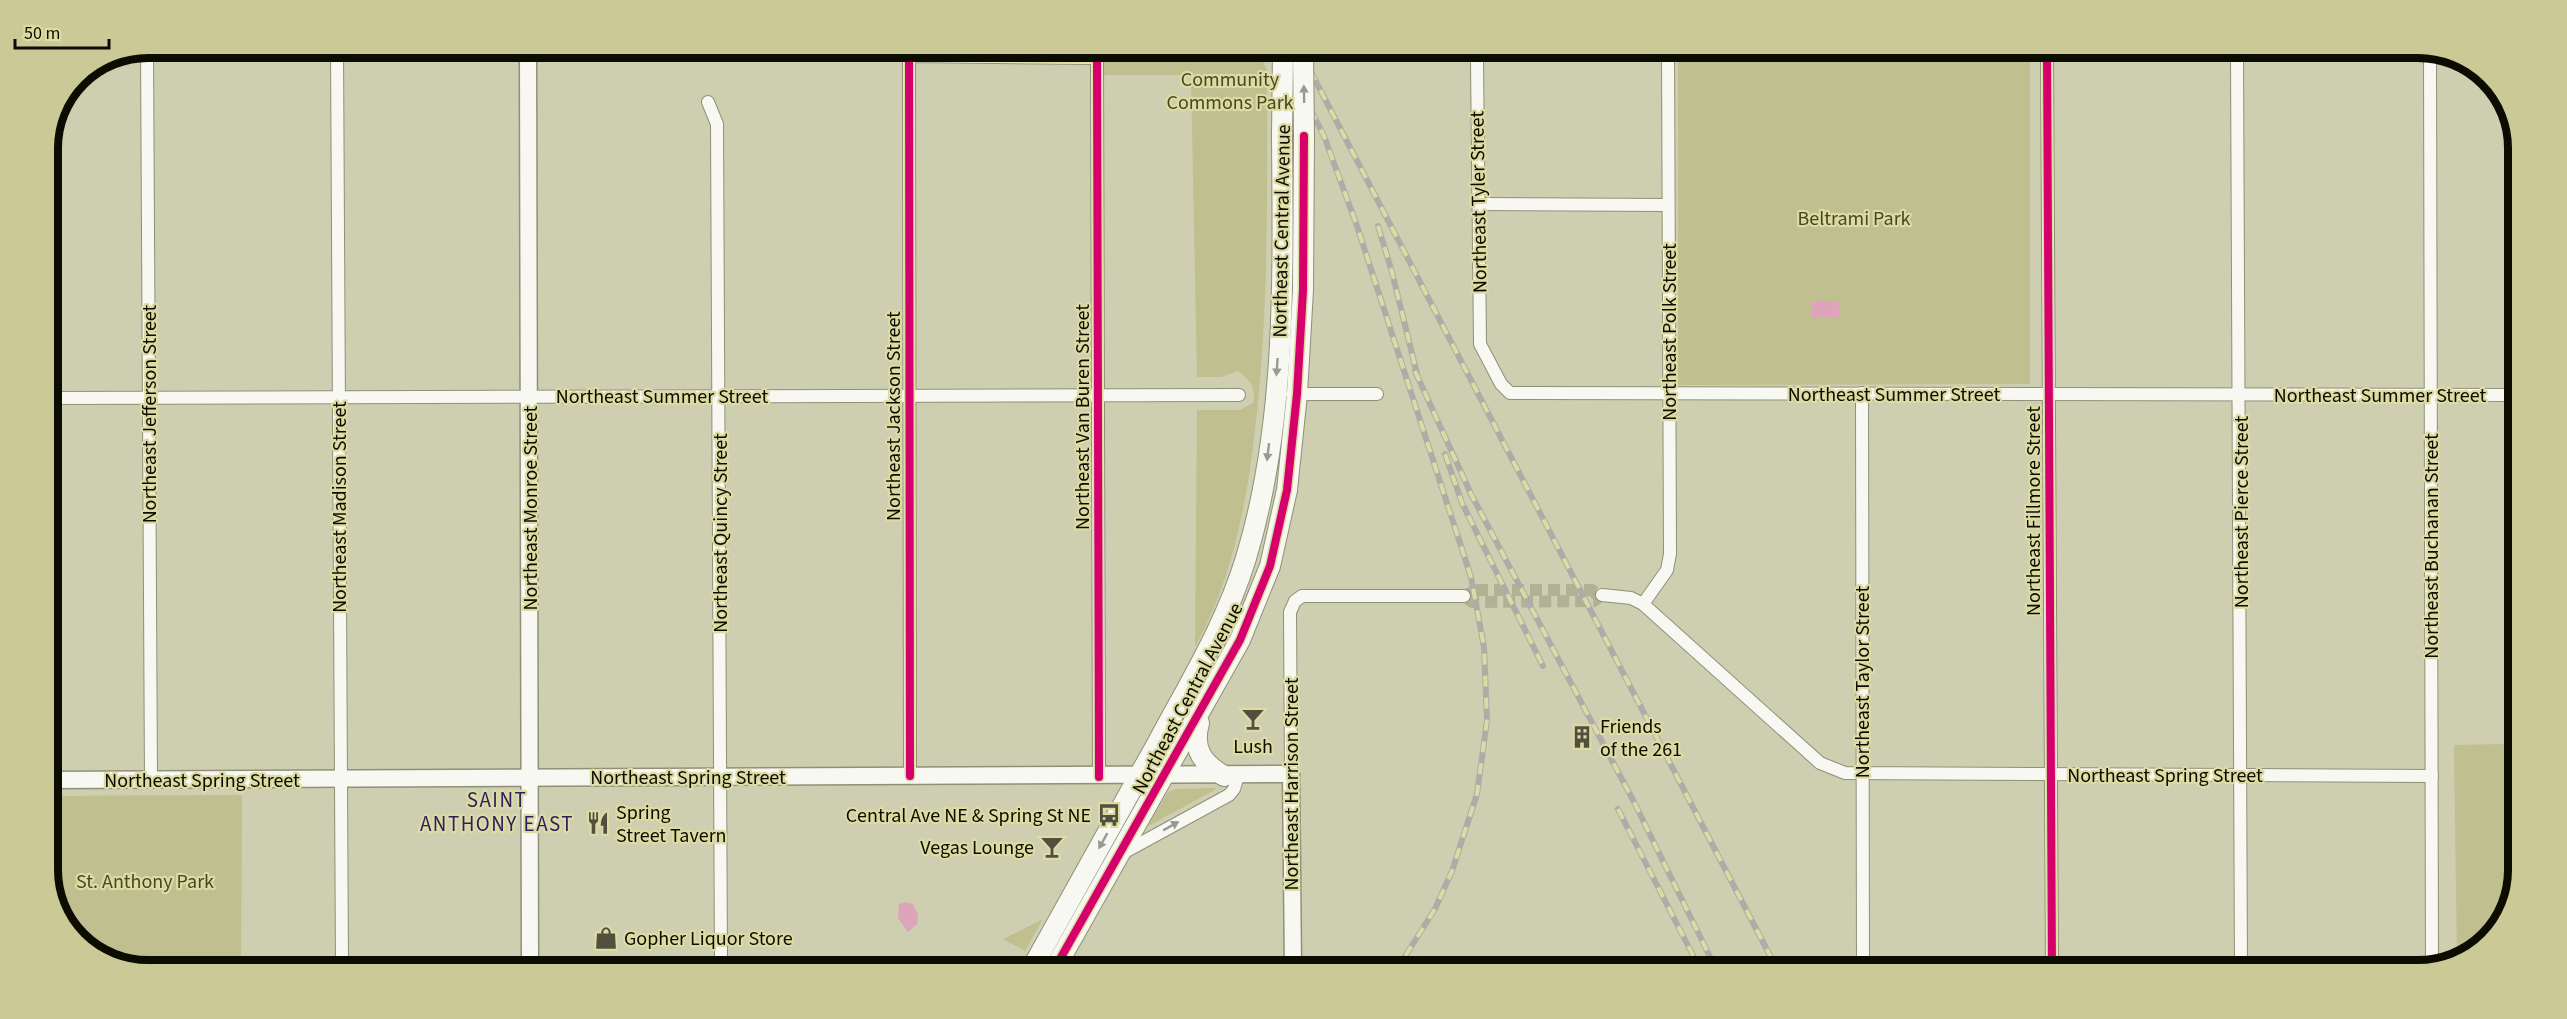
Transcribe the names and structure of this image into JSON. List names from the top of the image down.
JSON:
{
  "streets": {
    "main road": ["Northeast Central Avenue"],
    "street": [
      "Northeast Tyler Street",
      "Northeast Polk Street",
      "Northeast Summer Street",
      "Northeast Jefferson Street",
      "Northeast Jackson Street",
      "Northeast Van Buren Street",
      "Northeast Madison Street",
      "Northeast Monroe Street",
      "Northeast Fillmore Street",
      "Northeast Pierce Street",
      "Northeast Quincy Street",
      "Northeast Buchanan Street",
      "Northeast Taylor Street",
      "Northeast Spring Street",
      "Northeast Harrison Street"
    ]
  },
  "crossings": [
    ["Northeast Tyler Street", "Northeast Summer Street"],
    ["Northeast Central Avenue", "Northeast Spring Street"],
    ["Northeast Polk Street", "Northeast Summer Street"],
    ["Northeast Polk Street", "Northeast Spring Street"],
    ["Northeast Summer Street", "Northeast Jefferson Street"],
    ["Northeast Summer Street", "Northeast Jackson Street"],
    ["Northeast Summer Street", "Northeast Van Buren Street"],
    ["Northeast Summer Street", "Northeast Madison Street"],
    ["Northeast Summer Street", "Northeast Monroe Street"],
    ["Northeast Summer Street", "Northeast Fillmore Street"],
    ["Northeast Summer Street", "Northeast Pierce Street"],
    ["Northeast Summer Street", "Northeast Quincy Street"],
    ["Northeast Summer Street", "Northeast Buchanan Street"],
    ["Northeast Summer Street", "Northeast Taylor Street"],
    ["Northeast Jefferson Street", "Northeast Spring Street"],
    ["Northeast Jackson Street", "Northeast Spring Street"],
    ["Northeast Van Buren Street", "Northeast Spring Street"],
    ["Northeast Madison Street", "Northeast Spring Street"],
    ["Northeast Monroe Street", "Northeast Spring Street"],
    ["Northeast Fillmore Street", "Northeast Spring Street"],
    ["Northeast Pierce Street", "Northeast Spring Street"],
    ["Northeast Quincy Street", "Northeast Spring Street"],
    ["Northeast Buchanan Street", "Northeast Spring Street"],
    ["Northeast Taylor Street", "Northeast Spring Street"],
    ["Northeast Spring Street", "Northeast Harrison Street"]
  ],
  "districts": ["SAINT ANTHONY EAST"],
  "parks": ["Community Commons Park", "Beltrami Park", "St. Anthony Park"],
  "places": {
    "bar": ["Lush", "Vegas Lounge"],
    "building": ["Friends of the 261"],
    "bus stop": ["Central Ave NE & Spring St NE"],
    "restaurant": ["Spring Street Tavern"],
    "shop": ["Gopher Liquor Store"]
  },
  "scale_bar": "50 m"
}
